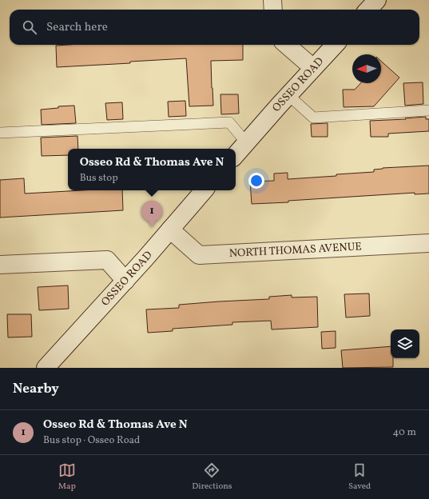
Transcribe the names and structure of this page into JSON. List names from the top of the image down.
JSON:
{
  "streets": {
    "street": ["OSSEO ROAD", "NORTH THOMAS AVENUE"]
  },
  "crossings": [
    ["OSSEO ROAD", "NORTH THOMAS AVENUE"]
  ],
  "north": "left",
  "page": {
    "search": "Search here",
    "popup": ["Osseo Rd & Thomas Ave N", "Bus stop"],
    "pins": "1",
    "heading": "Nearby",
    "list": [
      {
        "mark": "1",
        "name": "Osseo Rd & Thomas Ave N",
        "note": "Bus stop · Osseo Road",
        "value": "40 m"
      }
    ],
    "nav": ["Map", "Directions", "Saved"]
  }
}
